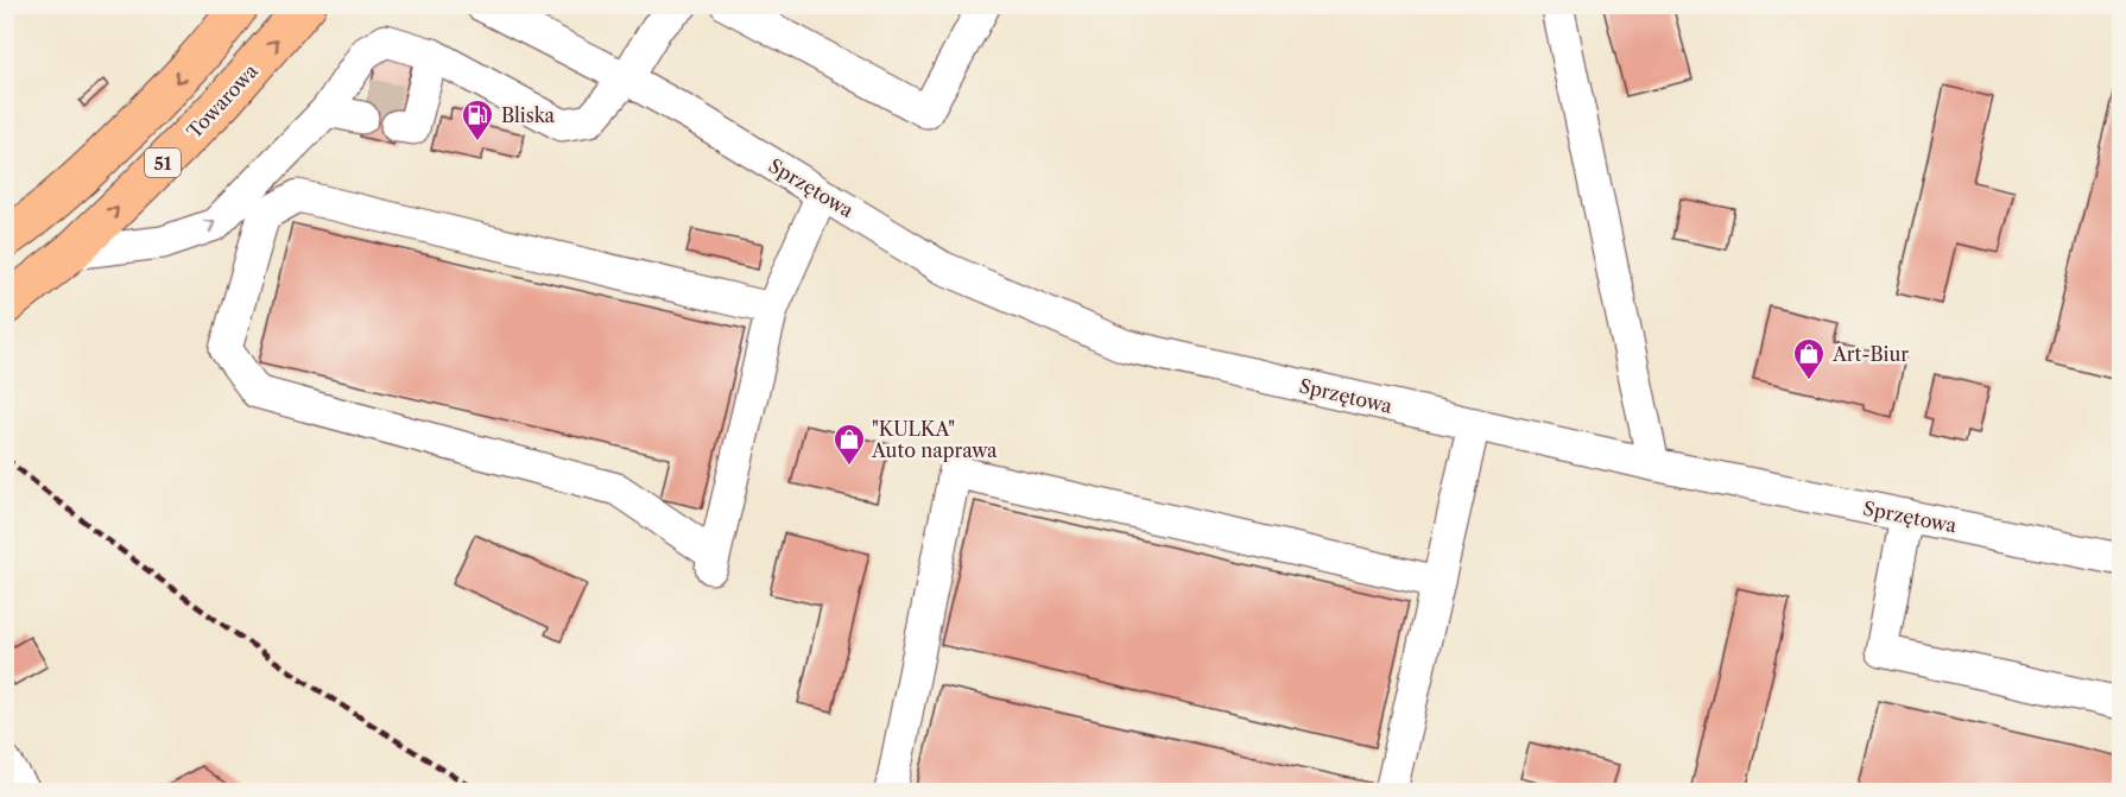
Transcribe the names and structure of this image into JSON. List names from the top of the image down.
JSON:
{
  "streets": {
    "main road": ["Towarowa", "51"],
    "street": ["Sprzętowa"]
  },
  "places": {
    "fuel station": ["Bliska"],
    "shop": ["Art-Biur", "\"KULKA\" Auto naprawa"]
  }
}
